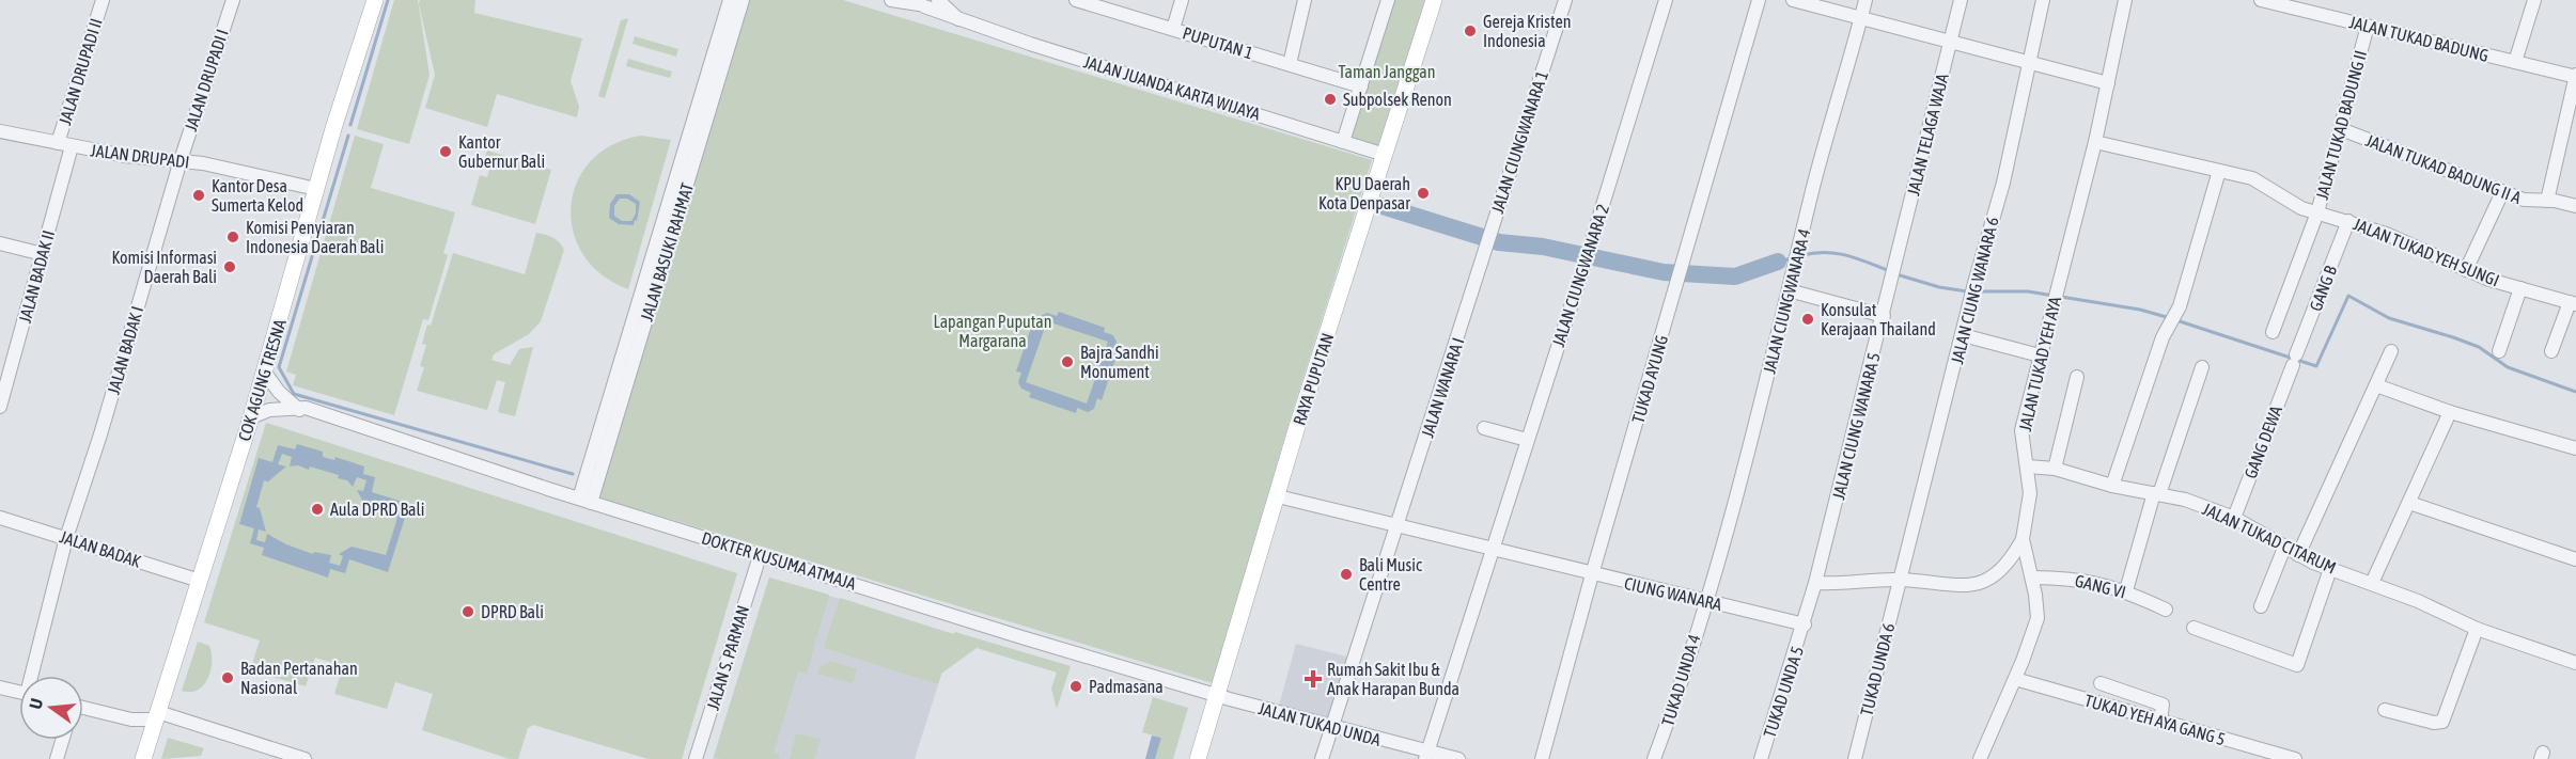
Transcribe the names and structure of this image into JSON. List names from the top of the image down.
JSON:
{
  "streets": {
    "main road": ["RAYA PUPUTAN", "COK AGUNG TRESNA"],
    "street": [
      "JALAN TUKAD BADUNG",
      "PUPUTAN 1",
      "JALAN DRUPADI II",
      "JALAN DRUPADI I",
      "JALAN JUANDA KARTA WIJAYA",
      "JALAN TUKAD BADUNG II",
      "JALAN TELAGA WAJA",
      "JALAN CIUNGWANARA 1",
      "JALAN DRUPADI",
      "JALAN TUKAD BADUNG II A",
      "JALAN BASUKI RAHMAT",
      "JALAN TUKAD YEH SUNGI",
      "JALAN CIUNGWANARA 2",
      "JALAN BADAK II",
      "GANG B",
      "JALAN CIUNG WANARA 6",
      "JALAN CIUNGWANARA 4",
      "JALAN BADAK I",
      "JALAN TUKAD YEH AYA",
      "TUKAD AYUNG",
      "JALAN WANARA I",
      "JALAN CIUNG WANARA 5",
      "GANG DEWA",
      "JALAN TUKAD CITARUM",
      "JALAN BADAK",
      "DOKTER KUSUMA ATMAJA",
      "GANG VI",
      "CIUNG WANARA",
      "JALAN S. PARMAN",
      "TUKAD UNDA 6",
      "TUKAD UNDA 4",
      "TUKAD UNDA 5",
      "TUKAD YEH AYA GANG 5",
      "JALAN TUKAD UNDA"
    ]
  },
  "crossings": [
    ["JALAN TUKAD BADUNG", "JALAN TUKAD BADUNG II"],
    ["JALAN DRUPADI II", "JALAN DRUPADI"],
    ["JALAN DRUPADI I", "JALAN DRUPADI"],
    ["JALAN DRUPADI I", "JALAN BADAK I"],
    ["JALAN JUANDA KARTA WIJAYA", "RAYA PUPUTAN"],
    ["JALAN TUKAD BADUNG II", "JALAN TUKAD BADUNG II A"],
    ["JALAN TUKAD BADUNG II", "JALAN TUKAD YEH SUNGI"],
    ["JALAN TELAGA WAJA", "JALAN CIUNG WANARA 5"],
    ["JALAN CIUNGWANARA 1", "JALAN WANARA I"],
    ["JALAN DRUPADI", "JALAN BADAK II"],
    ["JALAN DRUPADI", "JALAN BADAK I"],
    ["JALAN DRUPADI", "COK AGUNG TRESNA"],
    ["JALAN BASUKI RAHMAT", "DOKTER KUSUMA ATMAJA"],
    ["JALAN TUKAD YEH SUNGI", "GANG B"],
    ["JALAN TUKAD YEH SUNGI", "JALAN TUKAD YEH AYA"],
    ["JALAN CIUNGWANARA 2", "CIUNG WANARA"],
    ["JALAN CIUNGWANARA 2", "JALAN TUKAD UNDA"],
    ["GANG B", "GANG DEWA"],
    ["JALAN CIUNG WANARA 6", "TUKAD UNDA 6"],
    ["JALAN CIUNGWANARA 4", "CIUNG WANARA"],
    ["JALAN CIUNGWANARA 4", "TUKAD UNDA 4"],
    ["JALAN BADAK I", "JALAN BADAK"],
    ["JALAN TUKAD YEH AYA", "JALAN TUKAD CITARUM"],
    ["JALAN TUKAD YEH AYA", "GANG VI"],
    ["JALAN TUKAD YEH AYA", "TUKAD YEH AYA GANG 5"],
    ["RAYA PUPUTAN", "DOKTER KUSUMA ATMAJA"],
    ["RAYA PUPUTAN", "CIUNG WANARA"],
    ["RAYA PUPUTAN", "JALAN TUKAD UNDA"],
    ["TUKAD AYUNG", "CIUNG WANARA"],
    ["COK AGUNG TRESNA", "JALAN BADAK"],
    ["COK AGUNG TRESNA", "DOKTER KUSUMA ATMAJA"],
    ["JALAN WANARA I", "CIUNG WANARA"],
    ["JALAN WANARA I", "JALAN TUKAD UNDA"],
    ["GANG DEWA", "JALAN TUKAD CITARUM"],
    ["DOKTER KUSUMA ATMAJA", "JALAN S. PARMAN"],
    ["DOKTER KUSUMA ATMAJA", "JALAN TUKAD UNDA"],
    ["CIUNG WANARA", "TUKAD UNDA 4"],
    ["CIUNG WANARA", "TUKAD UNDA 5"]
  ],
  "parks": ["Taman Janggan", "Lapangan Puputan Margarana"],
  "places": {
    "other": [
      "Gereja Kristen Indonesia",
      "Subpolsek Renon",
      "Kantor Gubernur Bali",
      "KPU Daerah Kota Denpasar",
      "Kantor Desa Sumerta Kelod",
      "Komisi Penyiaran Indonesia Daerah Bali",
      "Komisi Informasi Daerah Bali",
      "Konsulat Kerajaan Thailand",
      "Bajra Sandhi Monument",
      "Aula DPRD Bali",
      "Bali Music Centre",
      "DPRD Bali",
      "Badan Pertanahan Nasional",
      "Padmasana"
    ],
    "health": ["Rumah Sakit Ibu & Anak Harapan Bunda"]
  },
  "north": "left"
}
